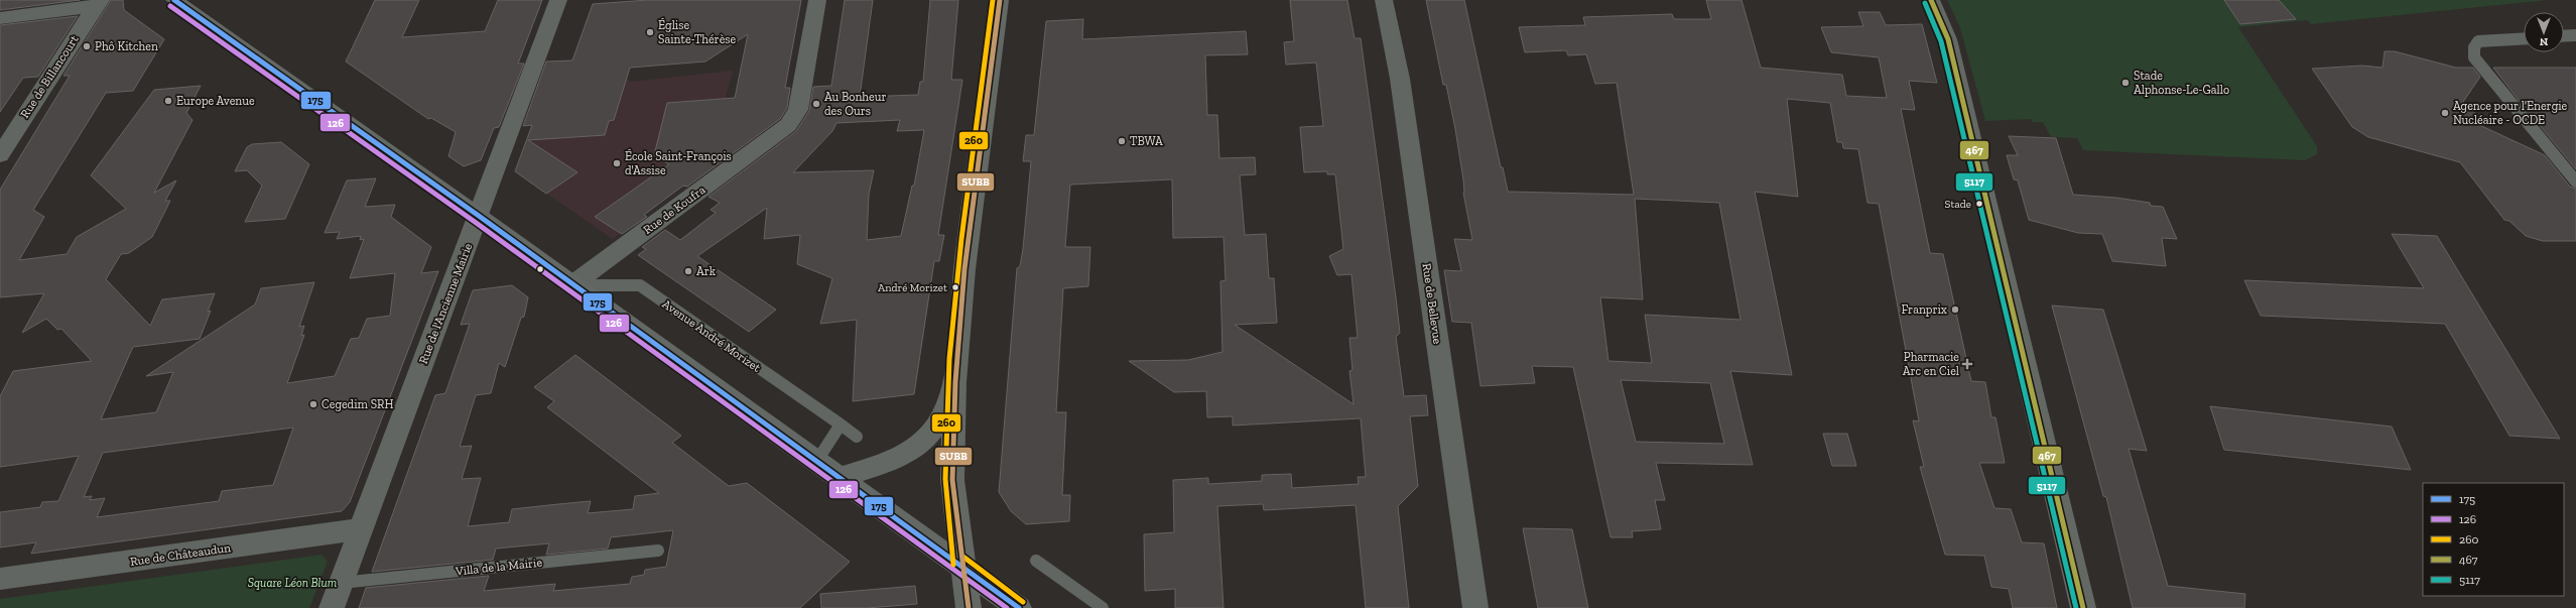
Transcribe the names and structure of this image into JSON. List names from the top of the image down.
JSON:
{
  "streets": {
    "street": [
      "Rue de Billancourt",
      "Rue de Koufra",
      "Rue de l'Ancienne Mairie",
      "Rue de Bellevue",
      "Rue de Châteaudun"
    ],
    "lane": ["Avenue André Morizet", "Villa de la Mairie"]
  },
  "crossings": [
    ["Rue de Koufra", "Avenue André Morizet"],
    ["Rue de l'Ancienne Mairie", "Rue de Châteaudun"],
    ["Rue de l'Ancienne Mairie", "Villa de la Mairie"]
  ],
  "parks": ["Square Léon Blum"],
  "places": {
    "other": [
      "Église Sainte-Thérèse",
      "Phô Kitchen",
      "Stade Alphonse-Le-Gallo",
      "Europe Avenue",
      "Au Bonheur des Ours",
      "Agence pour l'Energie Nucléaire - OCDE",
      "TBWA",
      "École Saint-François d'Assise",
      "Stade",
      "Ark",
      "André Morizet",
      "Franprix",
      "Cegedim SRH"
    ],
    "health": ["Pharmacie Arc en Ciel"]
  },
  "lines": [
    "transit line 175",
    "transit line 260",
    "transit line 467",
    "transit line SUBB",
    "transit line 5117",
    "transit line 126"
  ],
  "legend": [
    "175",
    "126",
    "260",
    "467",
    "5117"
  ],
  "north": "bottom"
}
